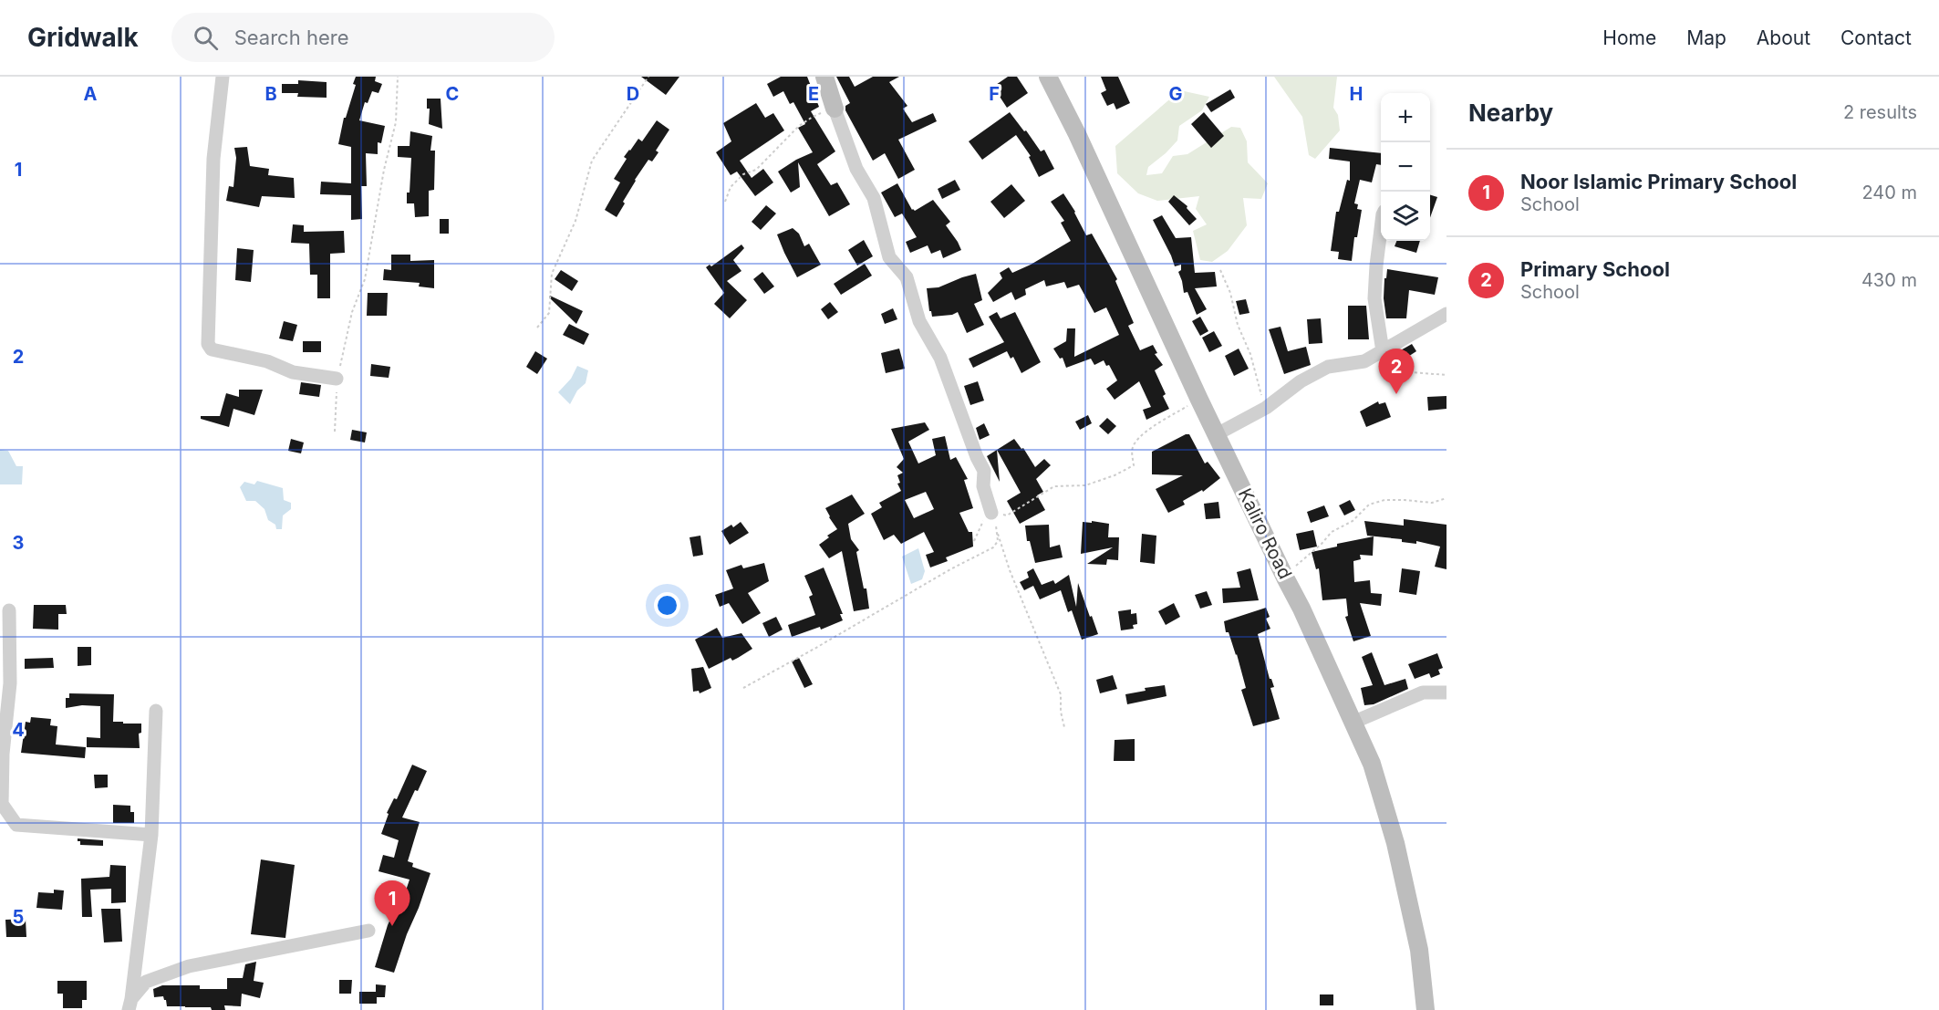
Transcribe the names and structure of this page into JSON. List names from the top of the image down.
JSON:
{
  "streets": {
    "main road": ["Kaliro Road"]
  },
  "page": {
    "header": "Gridwalk",
    "search": "Search here",
    "nav": [
      "Home",
      "Map",
      "About",
      "Contact"
    ],
    "heading": ["Nearby", "2 results"],
    "map_buttons": ["+", "−"],
    "list": [
      {
        "mark": "1",
        "name": "Noor Islamic Primary School",
        "note": "School",
        "value": "240 m"
      },
      {
        "mark": "2",
        "name": "Primary School",
        "note": "School",
        "value": "430 m"
      }
    ],
    "pins": ["2", "1"]
  },
  "grid": {
    "columns": [
      "A",
      "B",
      "C",
      "D",
      "E",
      "F",
      "G",
      "H"
    ],
    "rows": [
      "1",
      "2",
      "3",
      "4",
      "5"
    ]
  }
}
